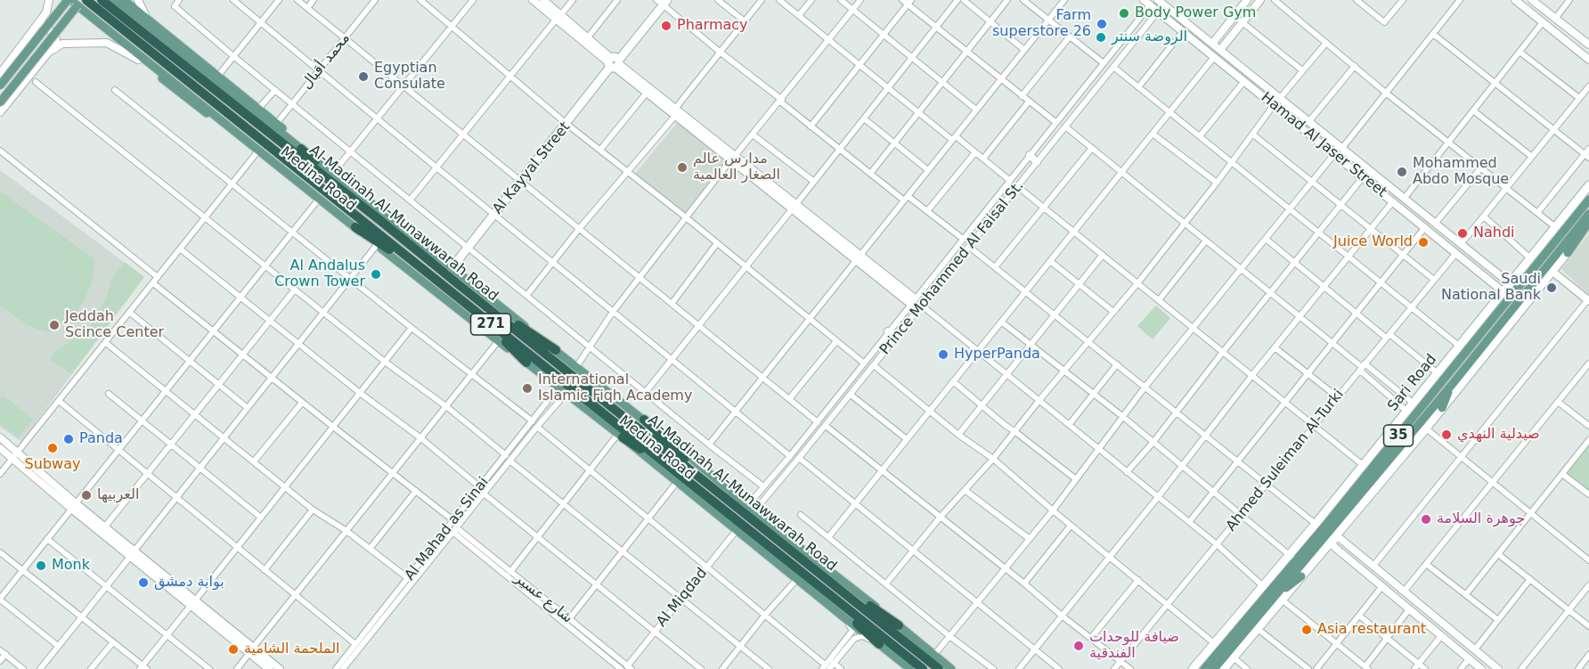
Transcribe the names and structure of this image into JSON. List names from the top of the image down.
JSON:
{
  "streets": {
    "highway": ["Al-Madinah Al-Munawwarah Road", "271"],
    "main road": [
      "Al Kayyal Street",
      "Medina Road",
      "Sari Road",
      "35"
    ],
    "street": [
      "محمد أقبال",
      "Hamad Al Jaser Street",
      "Prince Mohammed Al Faisal St.",
      "Ahmed Suleiman Al-Turki",
      "Al Mahad as Sinai",
      "Al Miqdad",
      "شارع عسير"
    ]
  },
  "crossings": [
    ["Hamad Al Jaser Street", "Prince Mohammed Al Faisal St."],
    ["Hamad Al Jaser Street", "Sari Road"],
    ["Hamad Al Jaser Street", "Ahmed Suleiman Al-Turki"],
    ["Al Kayyal Street", "Medina Road"],
    ["Medina Road", "Al-Madinah Al-Munawwarah Road"],
    ["Medina Road", "Al Mahad as Sinai"],
    ["Medina Road", "Al Miqdad"],
    ["Al Mahad as Sinai", "شارع عسير"],
    ["Al Miqdad", "شارع عسير"]
  ],
  "places": [
    "Body Power Gym",
    "Farm superstore 26",
    "Pharmacy",
    "الروضة سنتر",
    "Egyptian Consulate",
    "مدارس عالم الصغار العالمية",
    "Mohammed Abdo Mosque",
    "Nahdi",
    "Juice World",
    "Al Andalus Crown Tower",
    "Saudi National Bank",
    "Jeddah Scince Center",
    "HyperPanda",
    "International Islamic Fiqh Academy",
    "صيدلية النهدي",
    "Panda",
    "Subway",
    "العربيها",
    "جوهرة السلامة",
    "Monk",
    "بوابة دمشق",
    "Asia restaurant",
    "ضيافة للوحدات الفندقية",
    "الملحمة الشامية"
  ]
}
